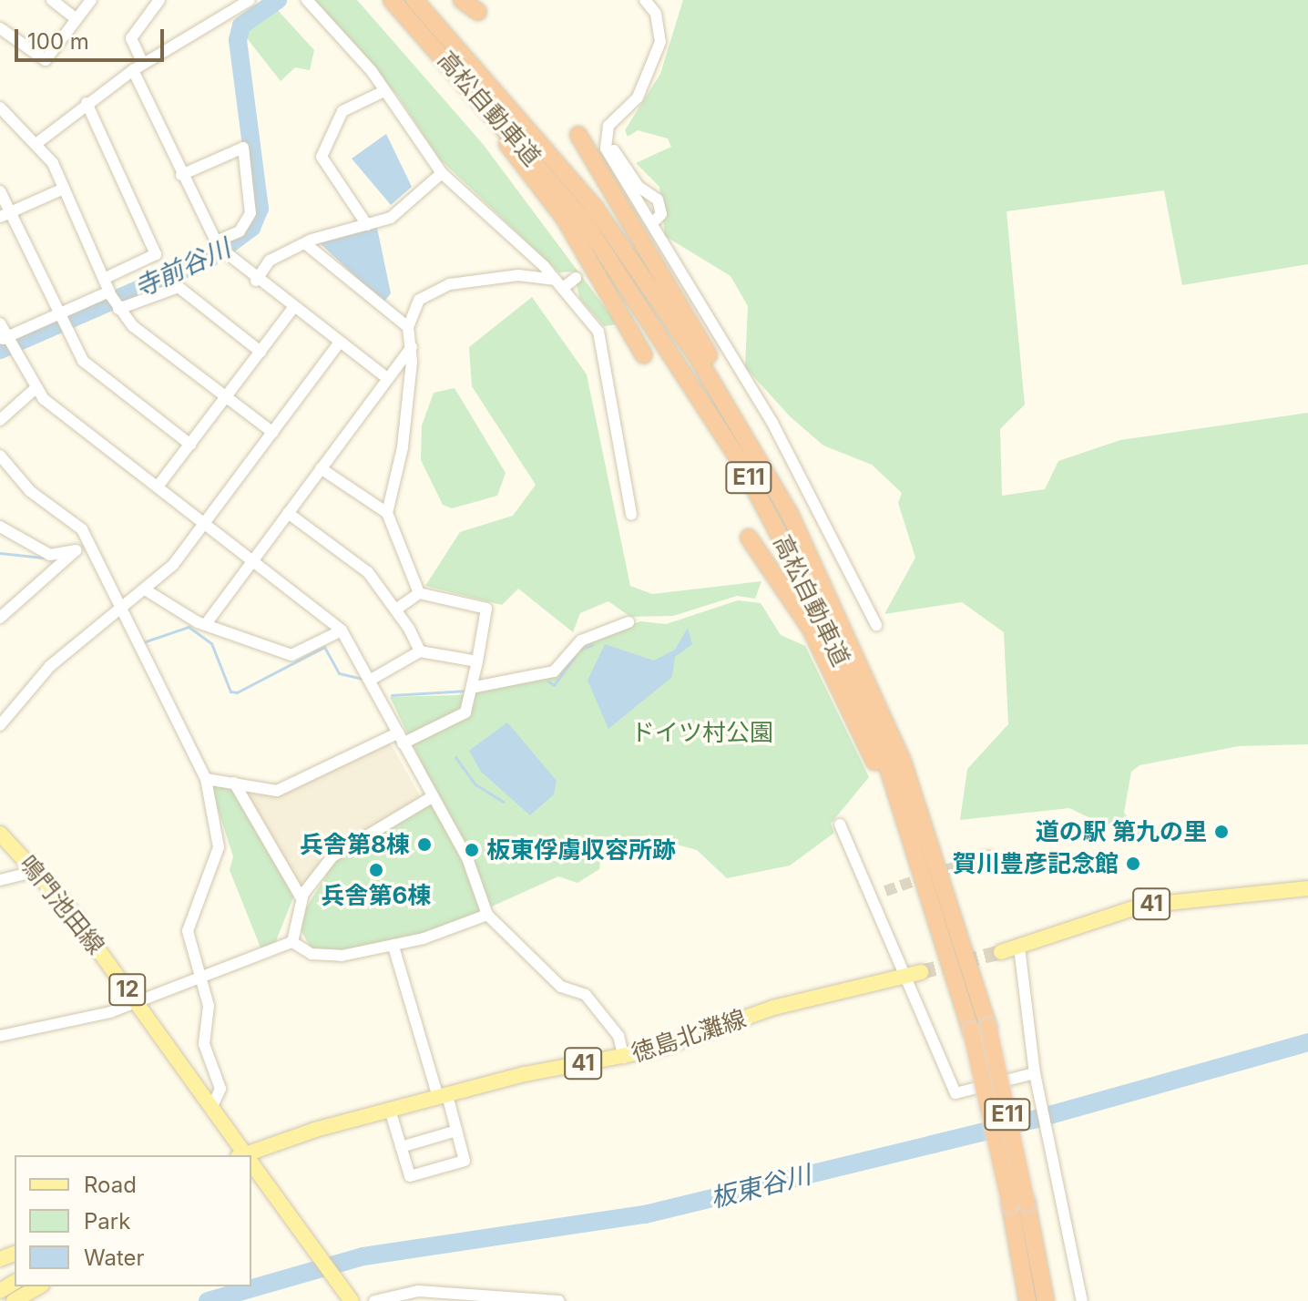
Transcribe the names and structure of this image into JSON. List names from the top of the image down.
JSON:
{
  "streets": {
    "highway": ["高松自動車道", "E11"],
    "main road": [
      "41",
      "鳴門池田線",
      "12",
      "徳島北灘線"
    ]
  },
  "water": ["寺前谷川", "板東谷川"],
  "parks": ["ドイツ村公園"],
  "places": [
    "道の駅 第九の里",
    "兵舎第8棟",
    "板東俘虜収容所跡",
    "賀川豊彦記念館",
    "兵舎第6棟"
  ],
  "legend": ["Road", "Park", "Water"],
  "scale_bar": "100 m"
}
